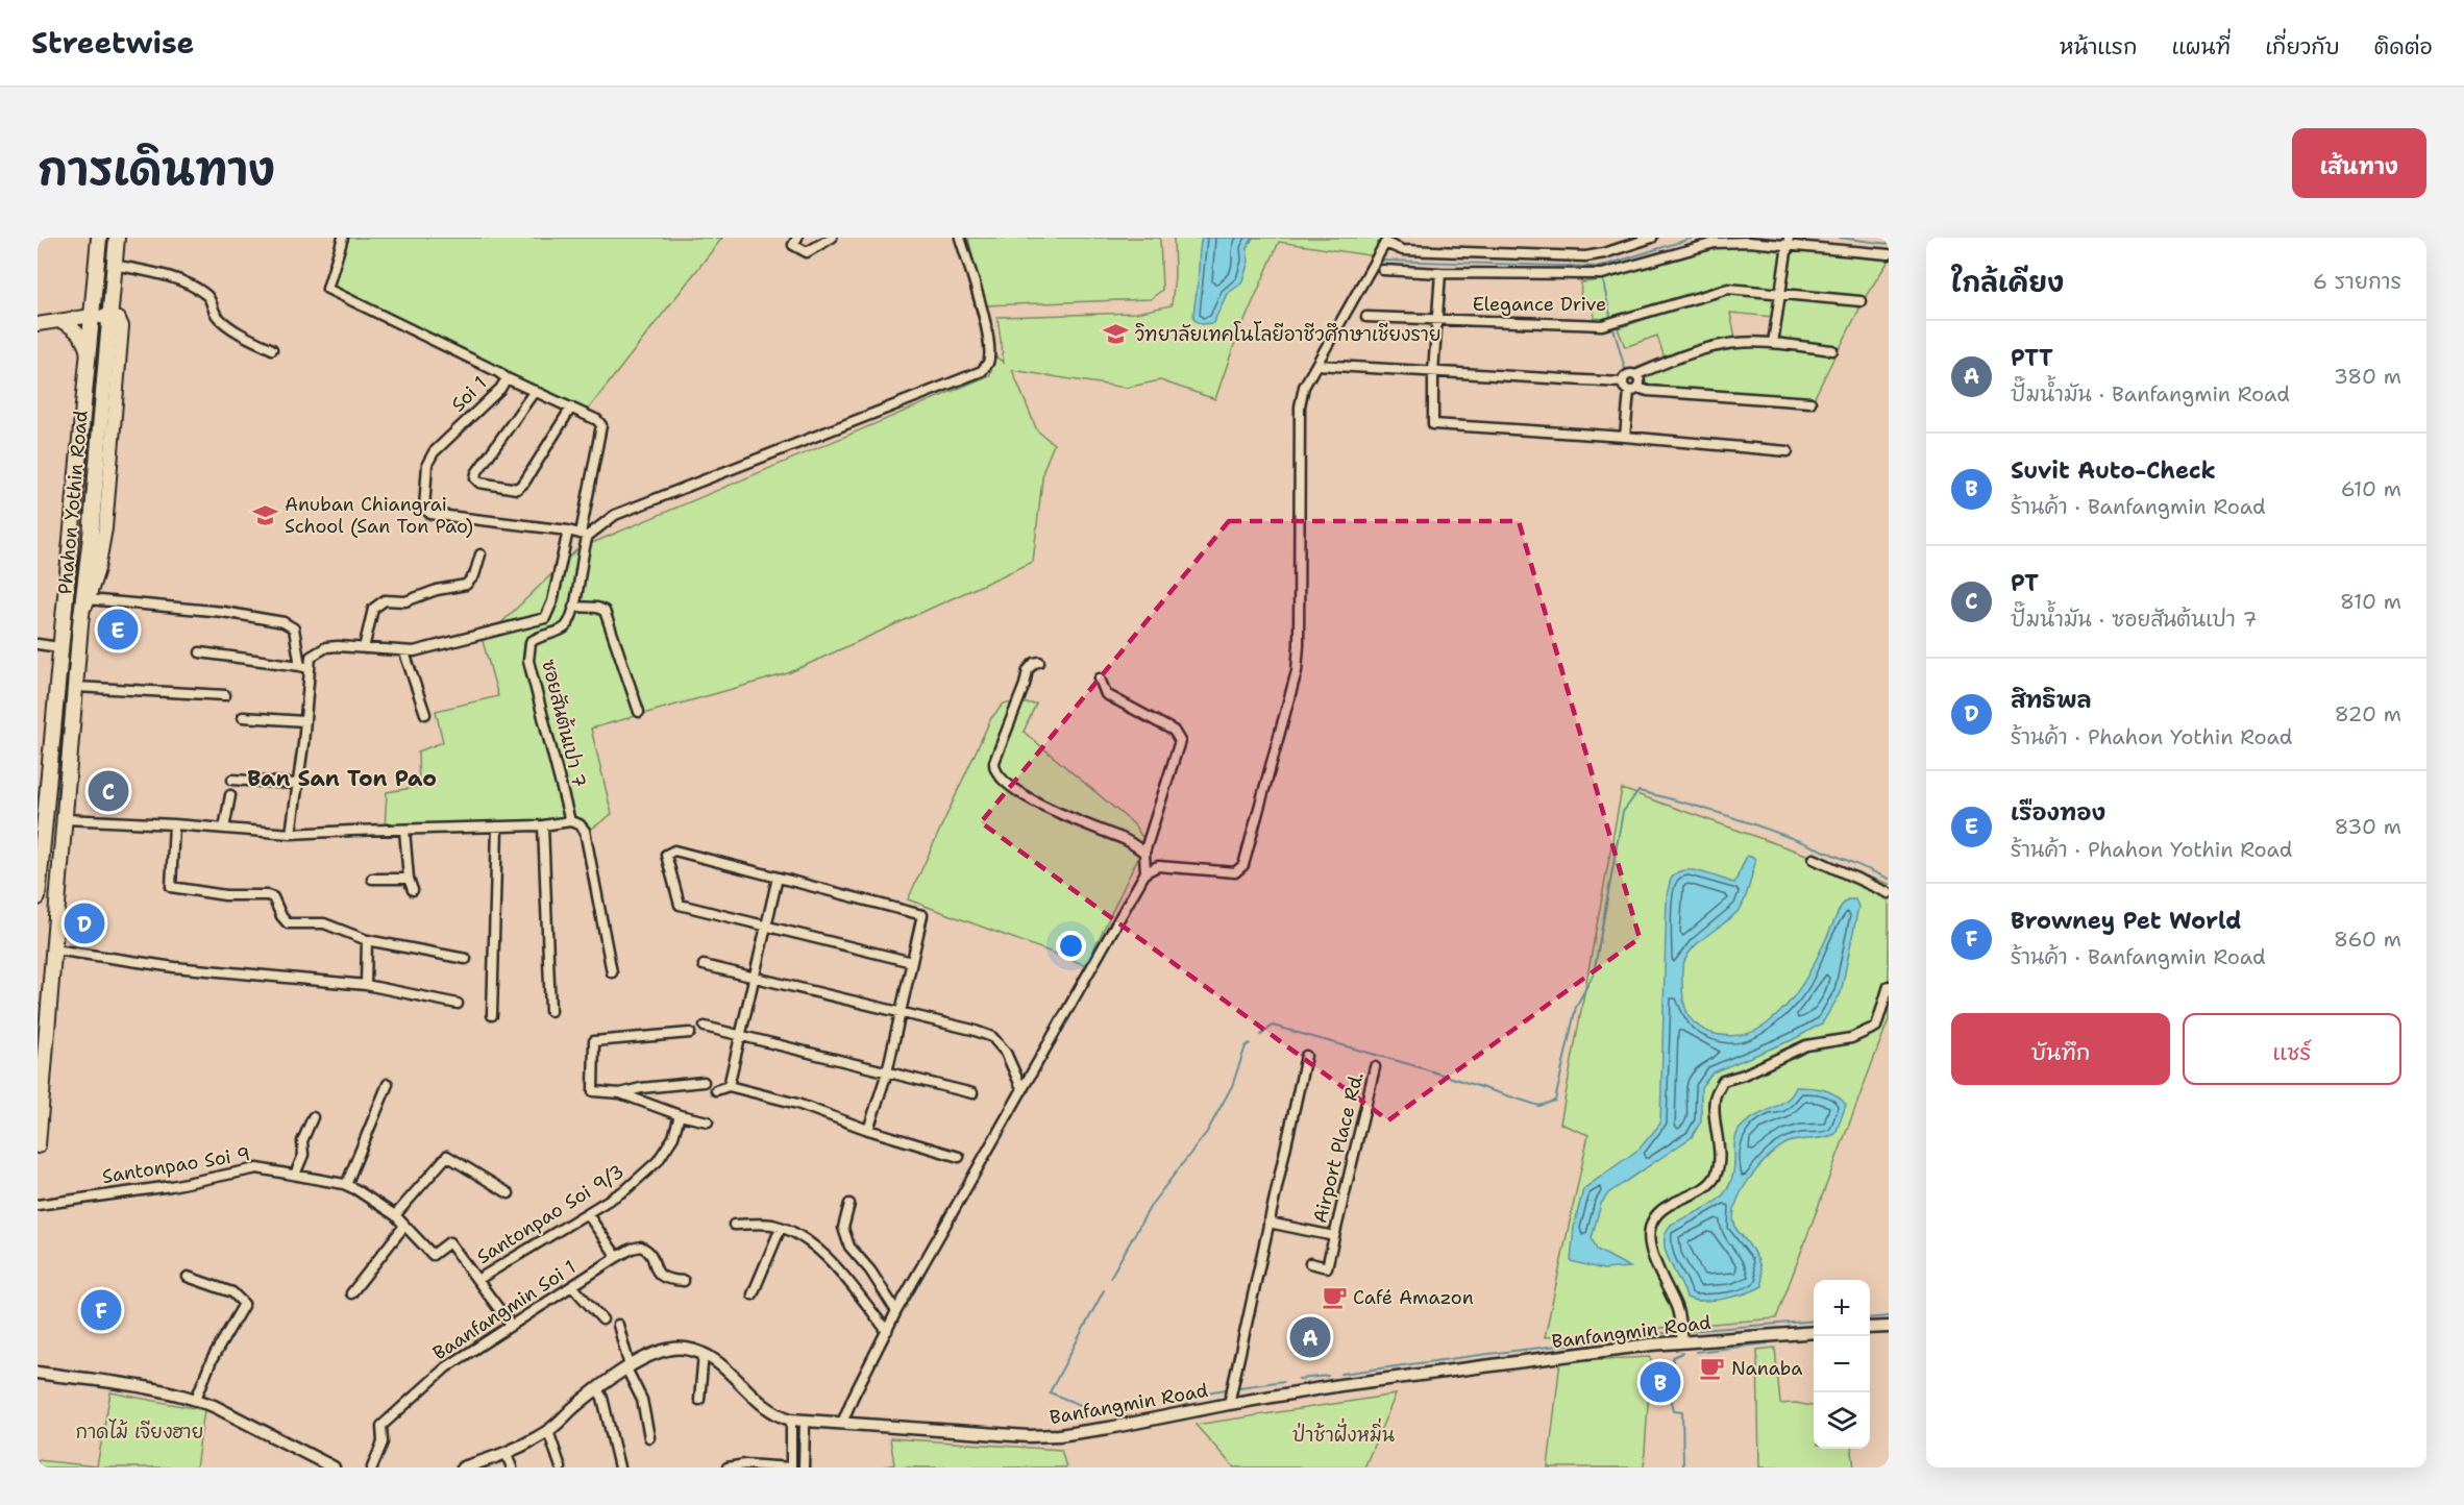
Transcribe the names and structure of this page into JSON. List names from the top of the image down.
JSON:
{
  "streets": {
    "main road": ["Phahon Yothin Road"],
    "street": [
      "Elegance Drive",
      "Soi 1",
      "ซอยสันต้นเปา 7",
      "Airport Place Rd.",
      "Santonpao Soi 9",
      "Santonpao Soi 9/3",
      "Baanfangmin Soi 1",
      "Banfangmin Road"
    ]
  },
  "crossings": [
    ["Soi 1", "ซอยสันต้นเปา 7"],
    ["Santonpao Soi 9", "Santonpao Soi 9/3"],
    ["Santonpao Soi 9", "Baanfangmin Soi 1"]
  ],
  "districts": ["Ban San Ton Pao"],
  "parks": ["กาดไม้ เจียงฮาย", "ป่าช้าฝั่งหมิ่น"],
  "places": {
    "school or university": ["วิทยาลัยเทคโนโลยีอาชีวศึกษาเชียงราย", "Anuban Chiangrai School (San Ton Pao)"],
    "cafe": ["Café Amazon", "Nanaba"]
  },
  "page": {
    "header": "Streetwise",
    "nav": [
      "หน้าแรก",
      "แผนที่",
      "เกี่ยวกับ",
      "ติดต่อ"
    ],
    "title": "การเดินทาง",
    "buttons": [
      "เส้นทาง",
      ["บันทึก", "แชร์"]
    ],
    "heading": ["ใกล้เคียง", "6 รายการ"],
    "list": [
      {
        "mark": "A",
        "name": "PTT",
        "note": "ปั๊มน้ำมัน · Banfangmin Road",
        "value": "380 m"
      },
      {
        "mark": "B",
        "name": "Suvit Auto-Check",
        "note": "ร้านค้า · Banfangmin Road",
        "value": "610 m"
      },
      {
        "mark": "C",
        "name": "PT",
        "note": "ปั๊มน้ำมัน · ซอยสันต้นเปา 7",
        "value": "810 m"
      },
      {
        "mark": "D",
        "name": "สิทธิพล",
        "note": "ร้านค้า · Phahon Yothin Road",
        "value": "820 m"
      },
      {
        "mark": "E",
        "name": "เรืองทอง",
        "note": "ร้านค้า · Phahon Yothin Road",
        "value": "830 m"
      },
      {
        "mark": "F",
        "name": "Browney Pet World",
        "note": "ร้านค้า · Banfangmin Road",
        "value": "860 m"
      }
    ],
    "pins": [
      "E",
      "C",
      "D",
      "F",
      "A",
      "B"
    ],
    "map_buttons": ["+", "−"]
  }
}
